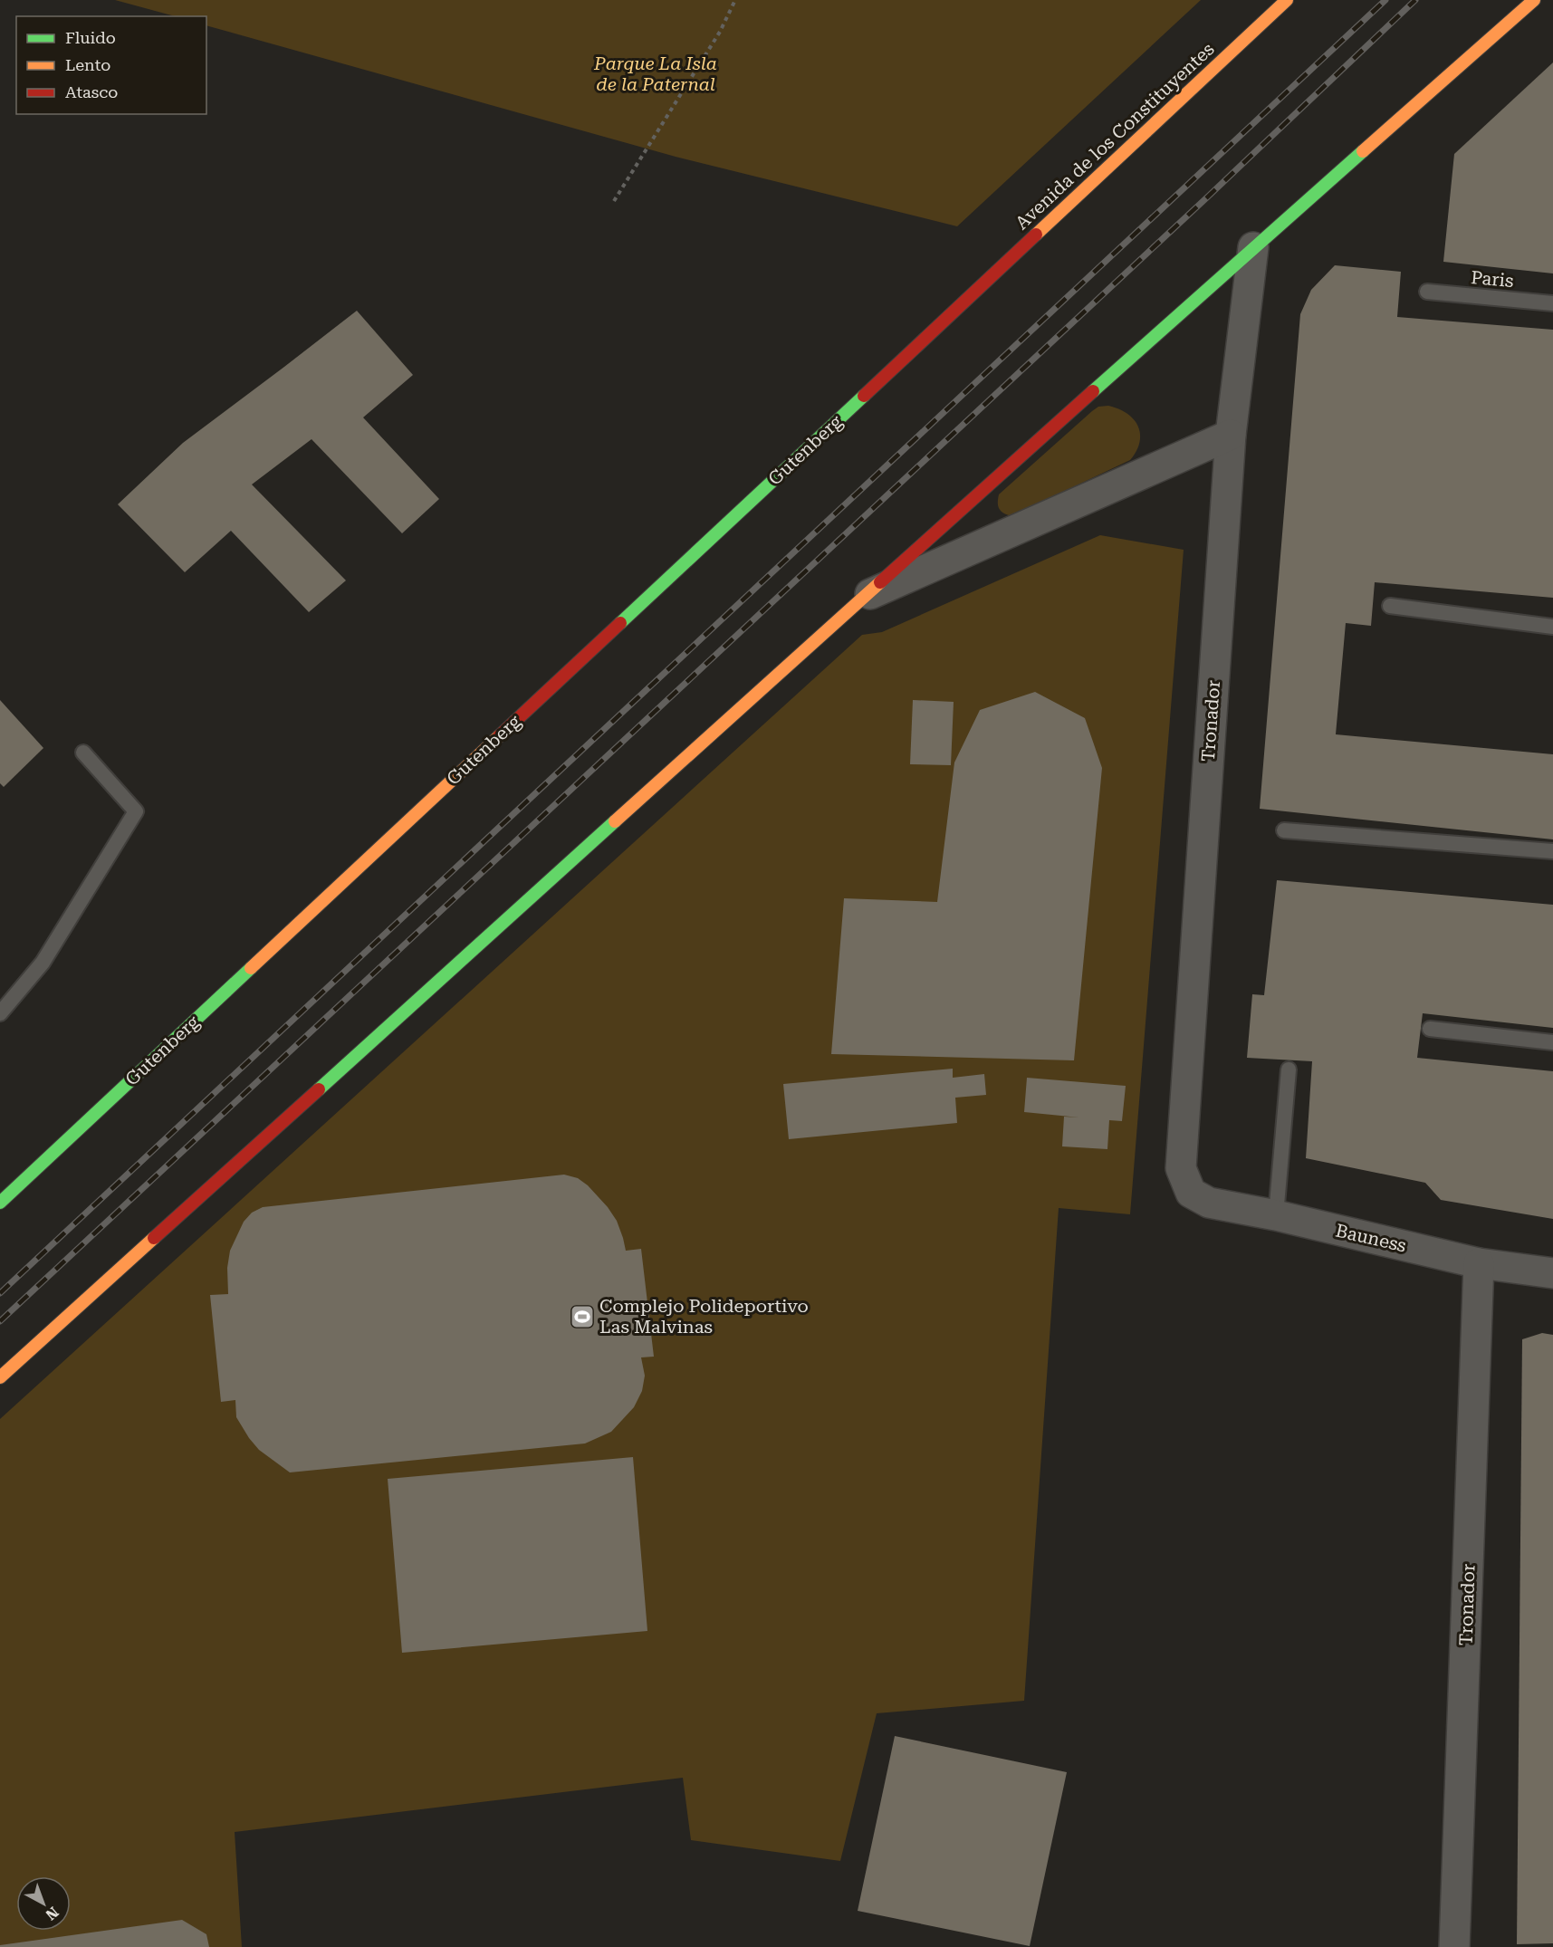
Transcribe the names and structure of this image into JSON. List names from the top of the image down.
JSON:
{
  "streets": {
    "street": [
      "Avenida de los Constituyentes",
      "Gutenberg",
      "Tronador",
      "Bauness"
    ],
    "lane": ["Paris"]
  },
  "crossings": [
    ["Avenida de los Constituyentes", "Gutenberg"],
    ["Tronador", "Bauness"]
  ],
  "parks": ["Parque La Isla de la Paternal"],
  "places": {
    "sports": ["Complejo Polideportivo Las Malvinas"]
  },
  "legend": ["Fluido", "Lento", "Atasco"],
  "north": "bottom right"
}
